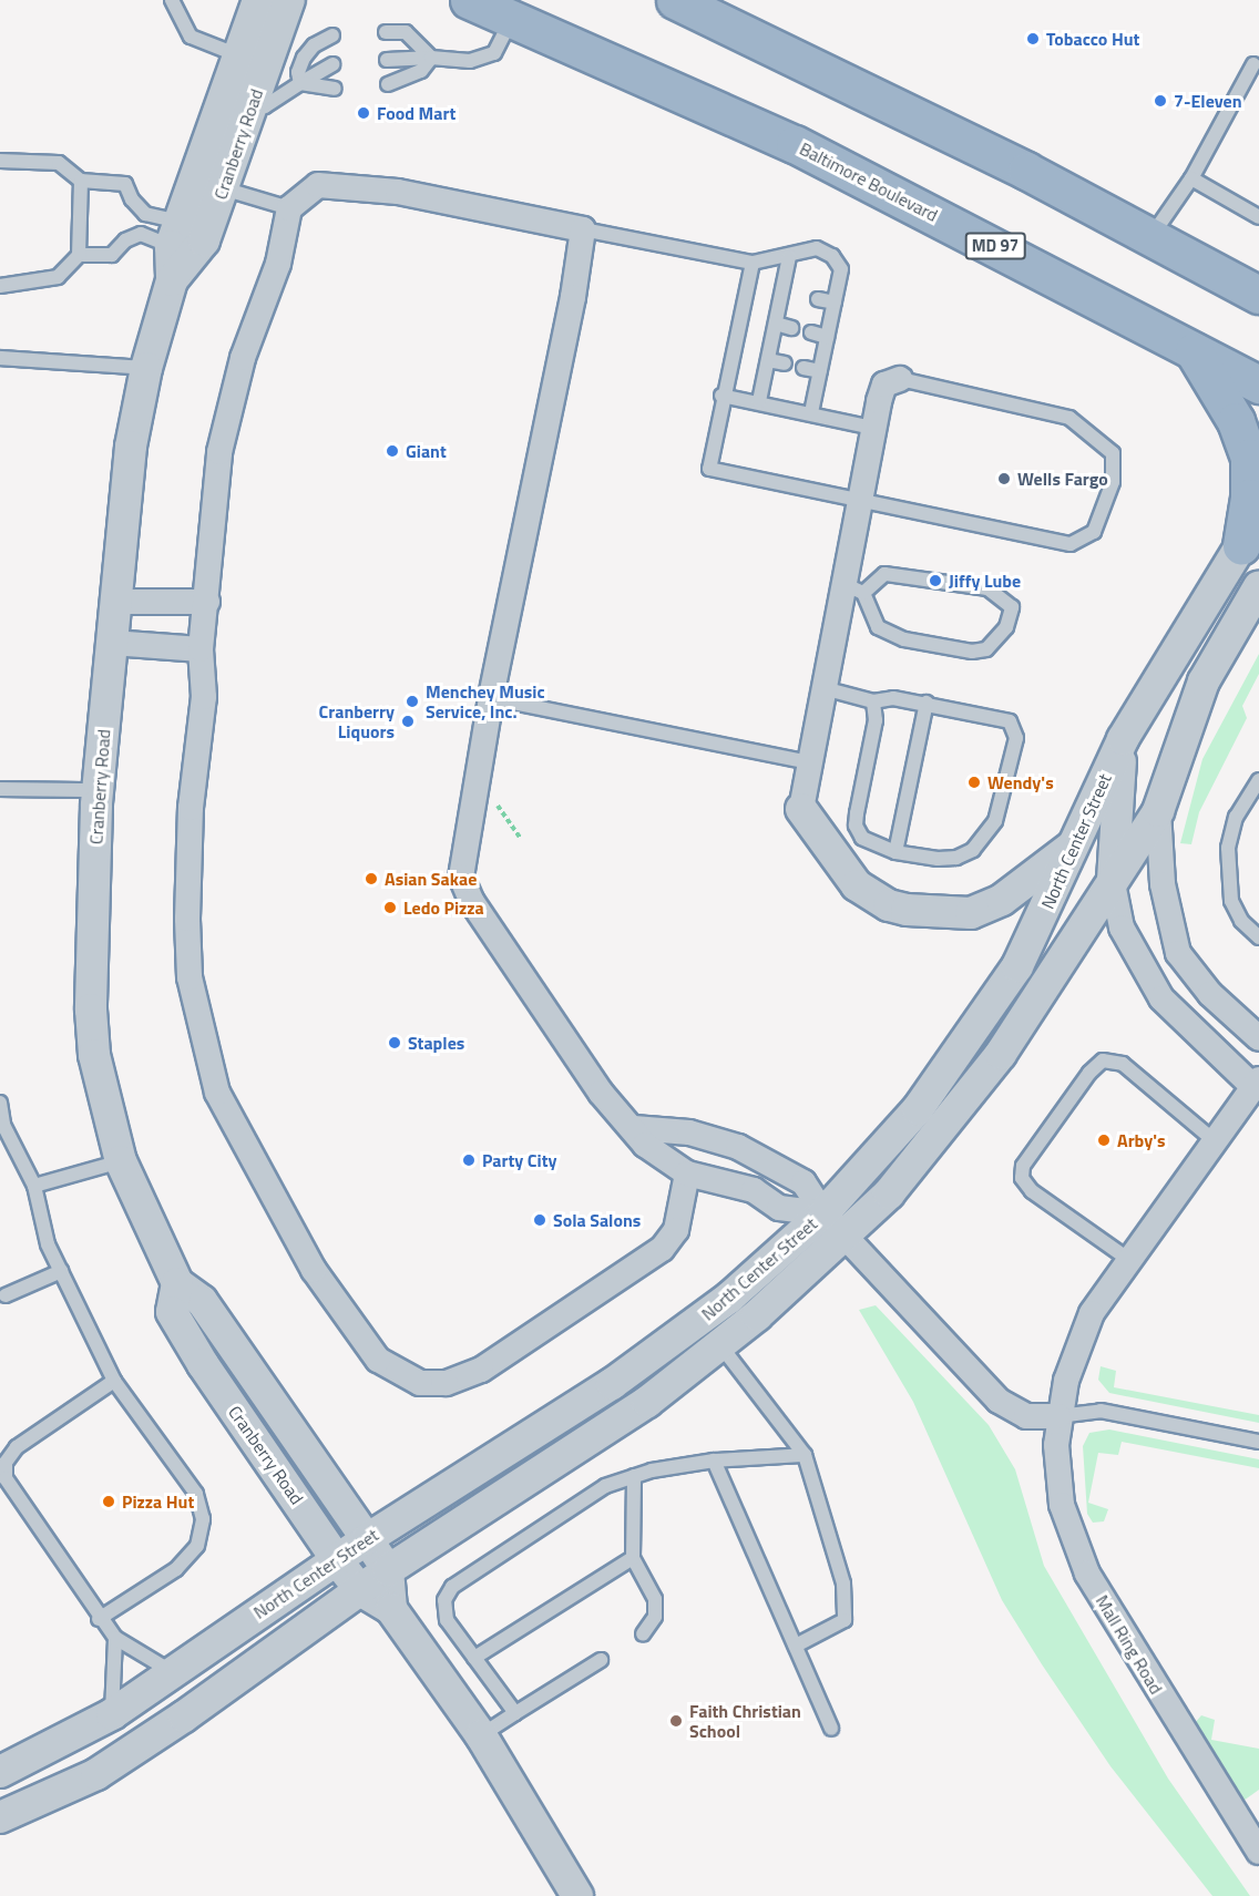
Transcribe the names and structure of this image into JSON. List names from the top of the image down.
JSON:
{
  "streets": {
    "highway": ["Baltimore Boulevard", "MD 97"],
    "street": ["Cranberry Road", "North Center Street", "Mall Ring Road"]
  },
  "crossings": [
    ["Cranberry Road", "North Center Street"],
    ["North Center Street", "Mall Ring Road"]
  ],
  "places": [
    "Tobacco Hut",
    "7-Eleven",
    "Food Mart",
    "Giant",
    "Wells Fargo",
    "Jiffy Lube",
    "Menchey Music Service, Inc.",
    "Cranberry Liquors",
    "Wendy's",
    "Asian Sakae",
    "Ledo Pizza",
    "Staples",
    "Arby's",
    "Party City",
    "Sola Salons",
    "Pizza Hut",
    "Faith Christian School"
  ]
}
